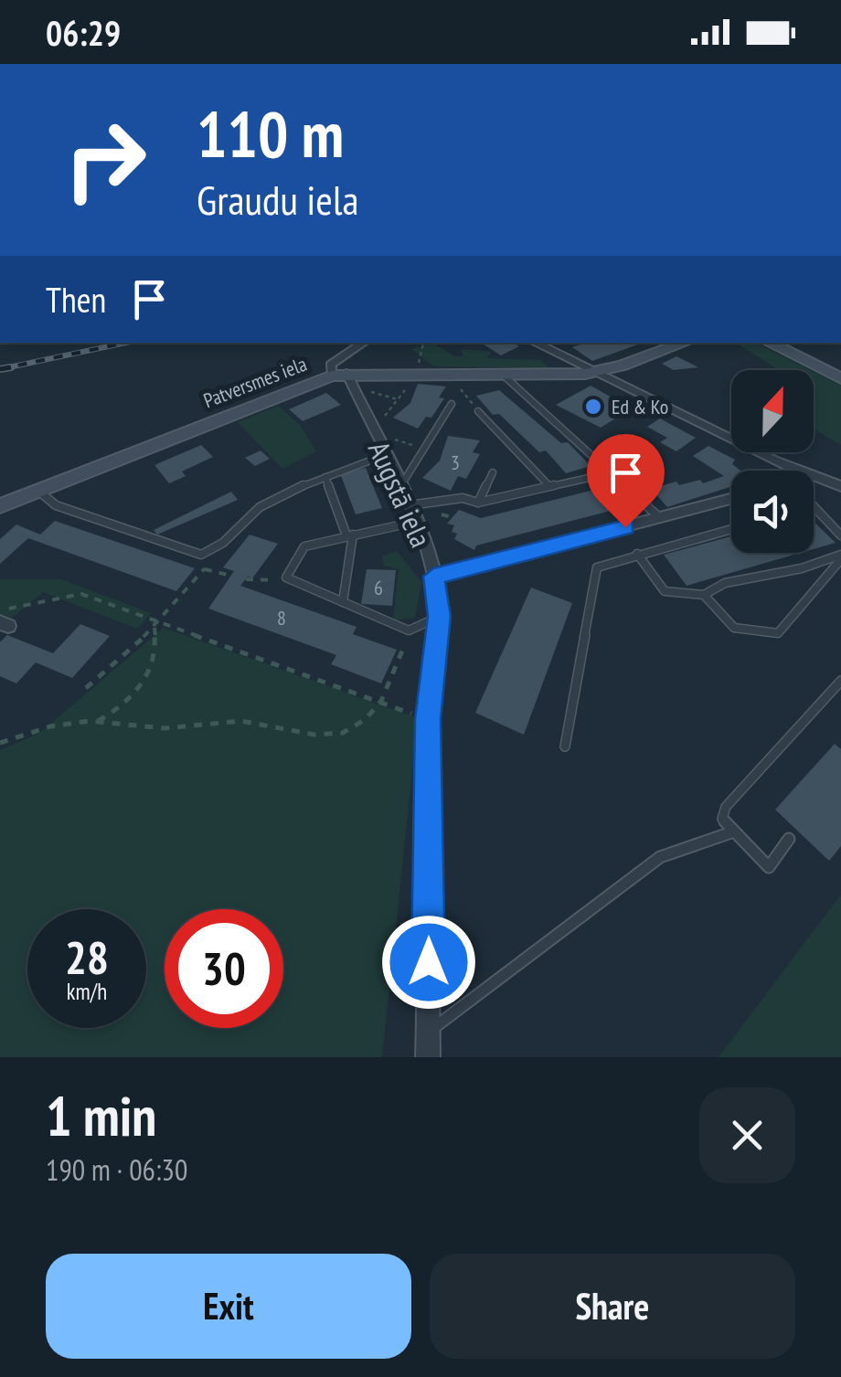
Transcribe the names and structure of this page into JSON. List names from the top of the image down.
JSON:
{
  "streets": {
    "street": ["Patversmes iela", "Augstā iela"]
  },
  "crossings": [
    ["Patversmes iela", "Augstā iela"]
  ],
  "places": ["Ed & Ko"],
  "house_numbers": ["3", "6", "8"],
  "north": "top",
  "page": {
    "status": "06:29",
    "turn": ["110 m", "Graudu iela"],
    "then": "Then",
    "speed": "28 km/h",
    "limit": "30",
    "heading": ["1 min", "190 m · 06:30"],
    "buttons": ["Exit", "Share"]
  }
}
